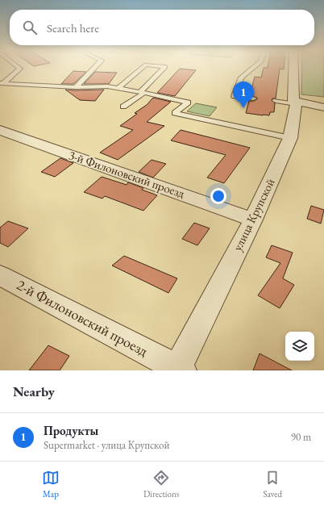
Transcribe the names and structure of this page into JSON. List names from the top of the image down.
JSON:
{
  "streets": {
    "street": ["3-й Филоновский проезд", "улица Крупской", "2-й Филоновский проезд"]
  },
  "crossings": [
    ["3-й Филоновский проезд", "улица Крупской"],
    ["улица Крупской", "2-й Филоновский проезд"]
  ],
  "page": {
    "search": "Search here",
    "pins": "1",
    "heading": "Nearby",
    "list": [
      {
        "mark": "1",
        "name": "Продукты",
        "note": "Supermarket · улица Крупской",
        "value": "90 m"
      }
    ],
    "nav": ["Map", "Directions", "Saved"]
  }
}
